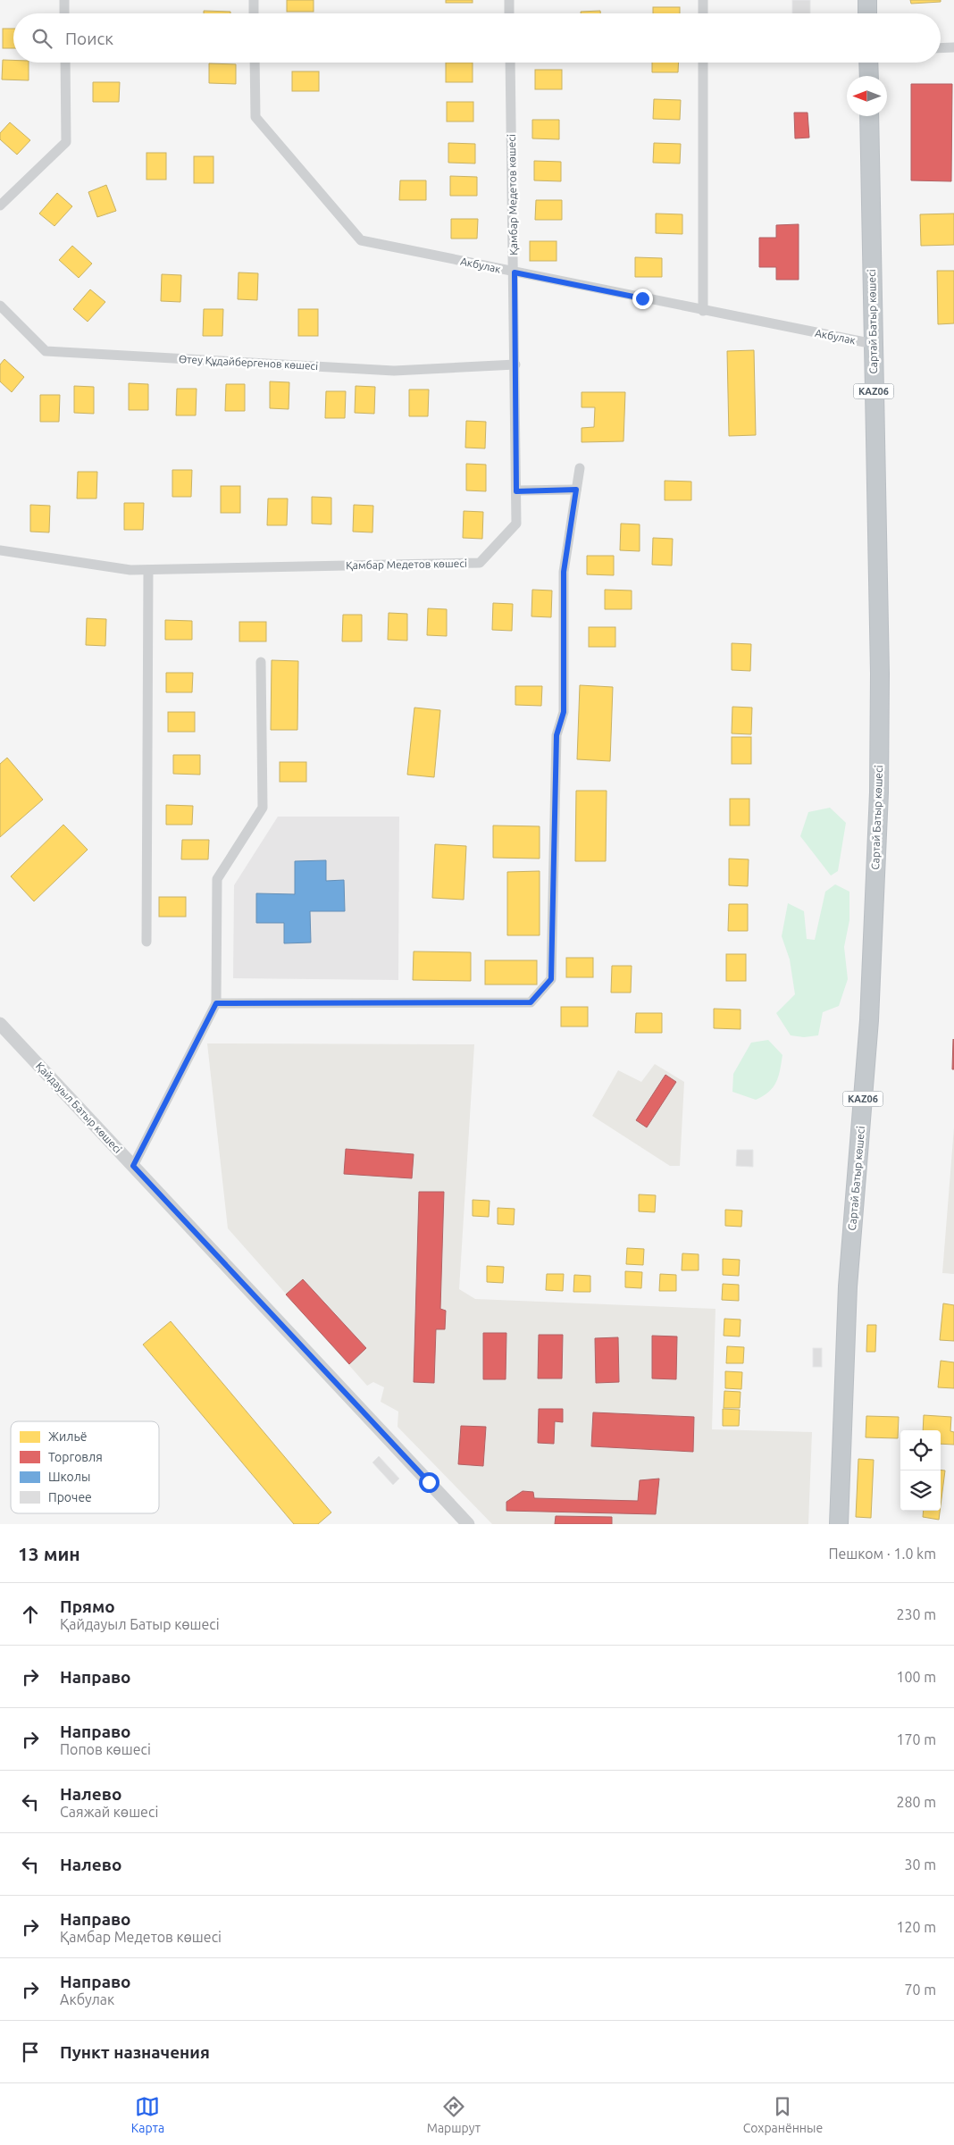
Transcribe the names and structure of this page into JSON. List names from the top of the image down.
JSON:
{
  "streets": {
    "highway": ["Сартай Батыр көшесі", "KАZ06"],
    "street": [
      "Қамбар Медетов көшесі",
      "Акбулак",
      "Өтеу Құдайбергенов көшесі",
      "Қайдауыл Батыр көшесі"
    ]
  },
  "crossings": [
    ["Қамбар Медетов көшесі", "Акбулак"],
    ["Қамбар Медетов көшесі", "Өтеу Құдайбергенов көшесі"],
    ["Акбулак", "Сартай Батыр көшесі"]
  ],
  "legend": [
    "Жильё",
    "Торговля",
    "Школы",
    "Прочее"
  ],
  "north": "left",
  "page": {
    "search": "Поиск",
    "heading": ["13 мин", "Пешком · 1.0 km"],
    "list": [
      ["Прямо", "Қайдауыл Батыр көшесі", "230 m"],
      ["Направо", "100 m"],
      ["Направо", "Попов көшесі", "170 m"],
      ["Налево", "Саяжай көшесі", "280 m"],
      ["Налево", "30 m"],
      ["Направо", "Қамбар Медетов көшесі", "120 m"],
      ["Направо", "Акбулак", "70 m"],
      "Пункт назначения"
    ],
    "nav": ["Карта", "Маршрут", "Сохранённые"]
  }
}
